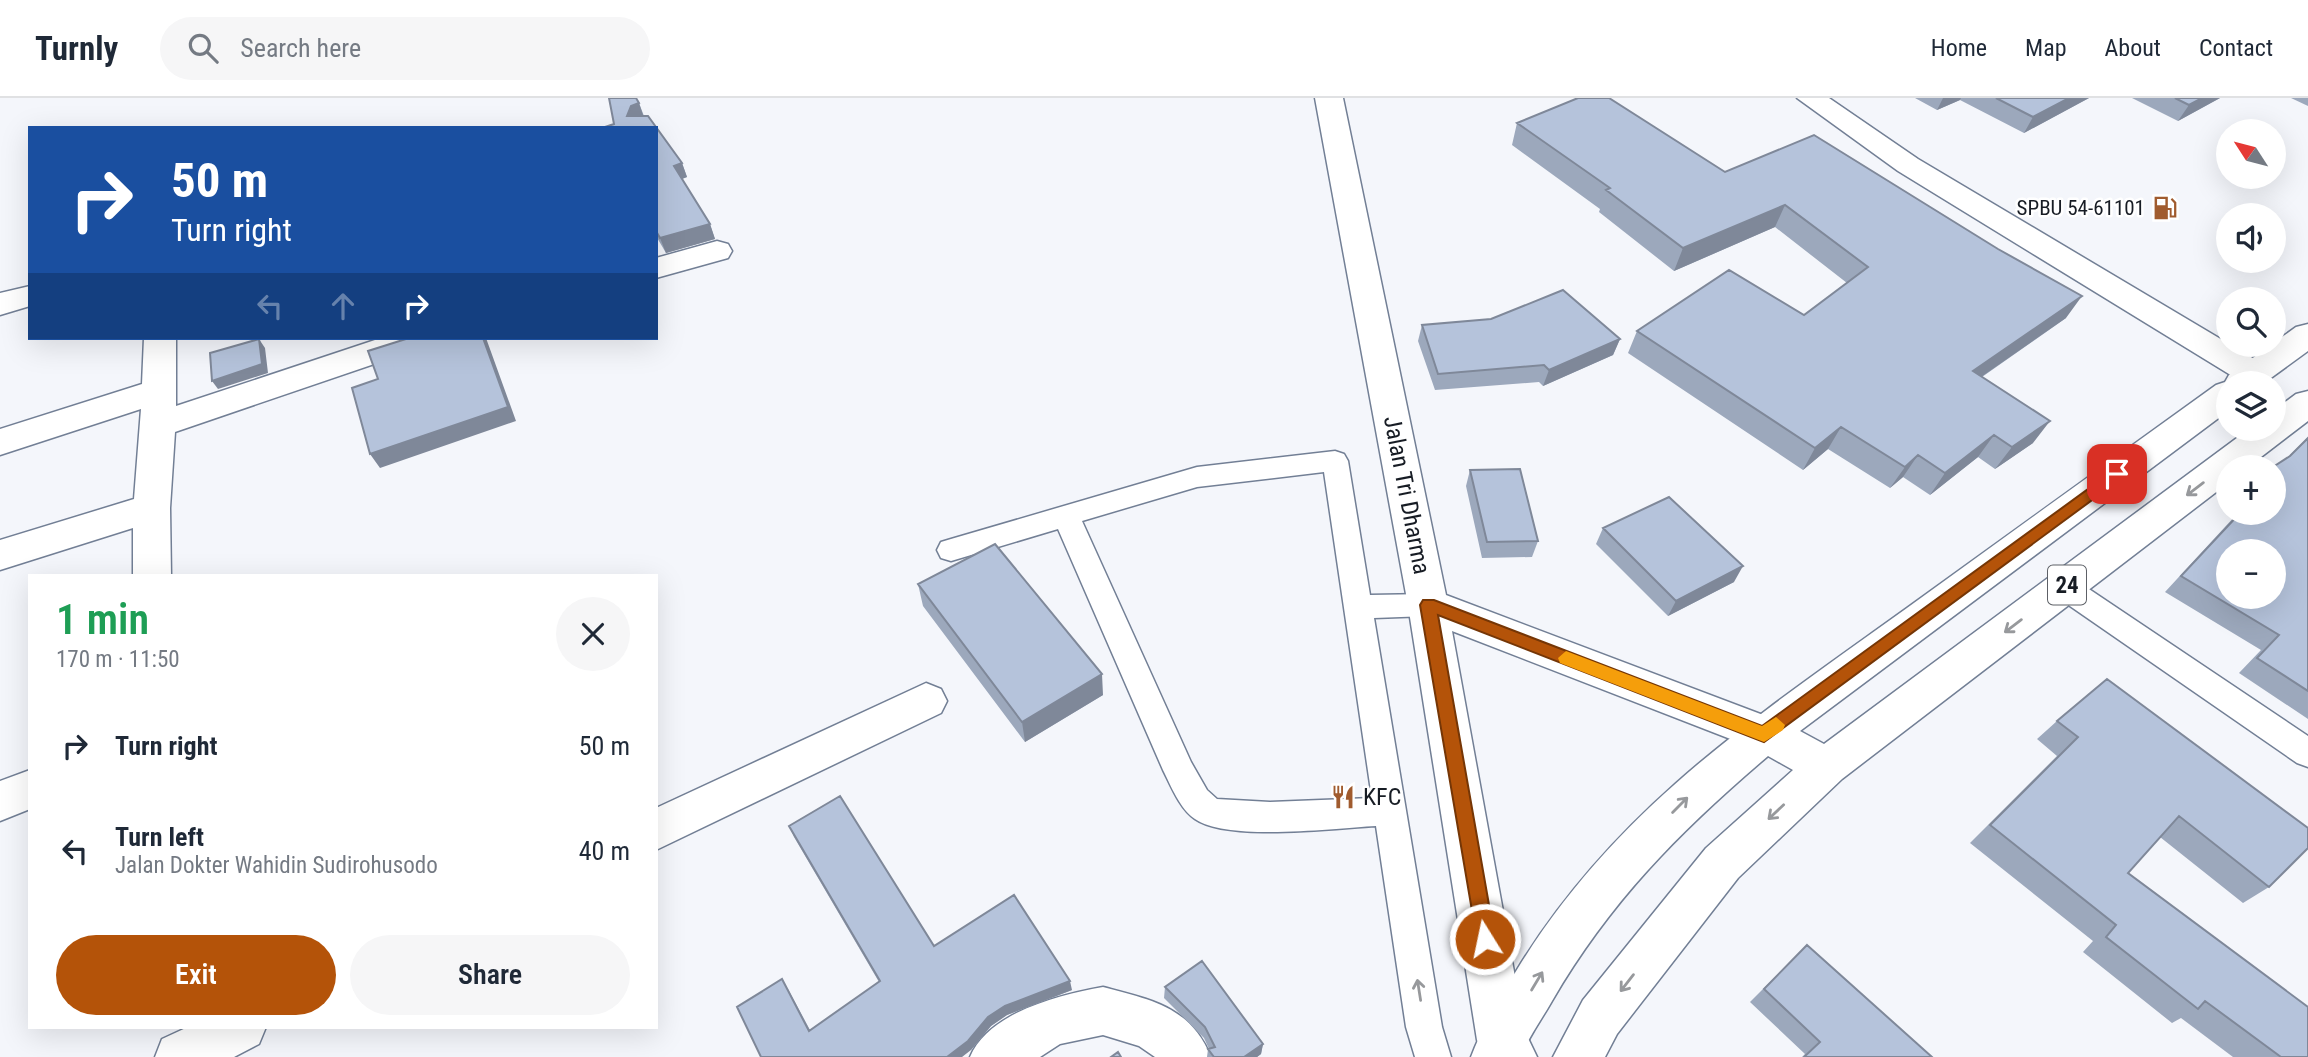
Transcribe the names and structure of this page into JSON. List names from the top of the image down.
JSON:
{
  "streets": {
    "main road": ["Jalan Tri Dharma", "24"]
  },
  "crossings": [
    ["Jalan Tri Dharma", "24"]
  ],
  "places": {
    "fuel station": ["SPBU 54-61101"],
    "restaurant": ["KFC"]
  },
  "north": "top left",
  "page": {
    "header": "Turnly",
    "search": "Search here",
    "nav": [
      "Home",
      "Map",
      "About",
      "Contact"
    ],
    "map_buttons": ["+", "−"],
    "turn": ["50 m", "Turn right"],
    "heading": ["1 min", "170 m · 11:50"],
    "list": [
      {
        "name": "Turn right",
        "value": "50 m"
      },
      {
        "name": "Turn left",
        "note": "Jalan Dokter Wahidin Sudirohusodo",
        "value": "40 m"
      }
    ],
    "buttons": ["Exit", "Share"]
  }
}
